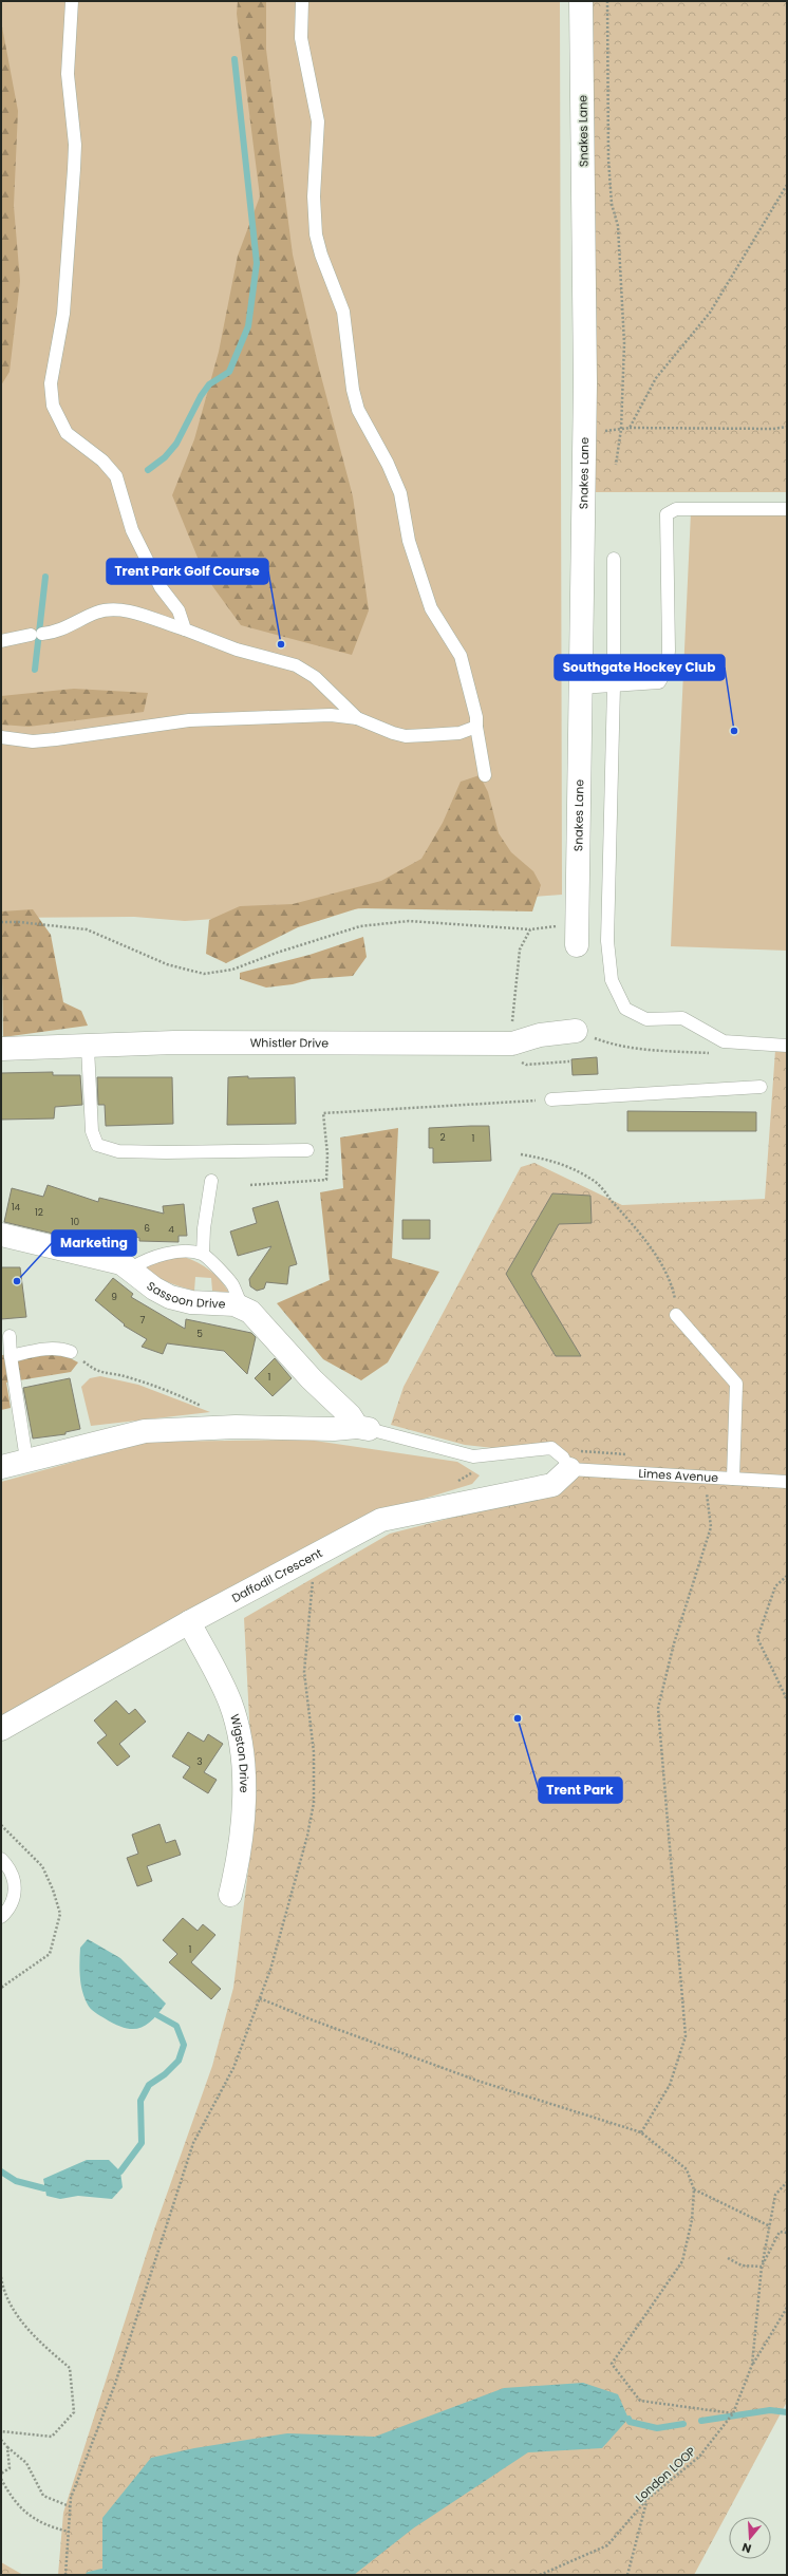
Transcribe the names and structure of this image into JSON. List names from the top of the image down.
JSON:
{
  "streets": {
    "street": [
      "Snakes Lane",
      "Whistler Drive",
      "Sassoon Drive",
      "Daffodil Crescent",
      "Wigston Drive"
    ],
    "lane": ["Limes Avenue"],
    "path": ["London LOOP"]
  },
  "crossings": [
    ["Limes Avenue", "Daffodil Crescent"],
    ["Daffodil Crescent", "Wigston Drive"]
  ],
  "places": [
    "Trent Park Golf Course",
    "Southgate Hockey Club",
    "Marketing",
    "Trent Park"
  ],
  "house_numbers": [
    "2",
    "1",
    "14",
    "12",
    "10",
    "6",
    "4",
    "9",
    "7",
    "5",
    "1",
    "3",
    "1"
  ],
  "north": "bottom"
}
